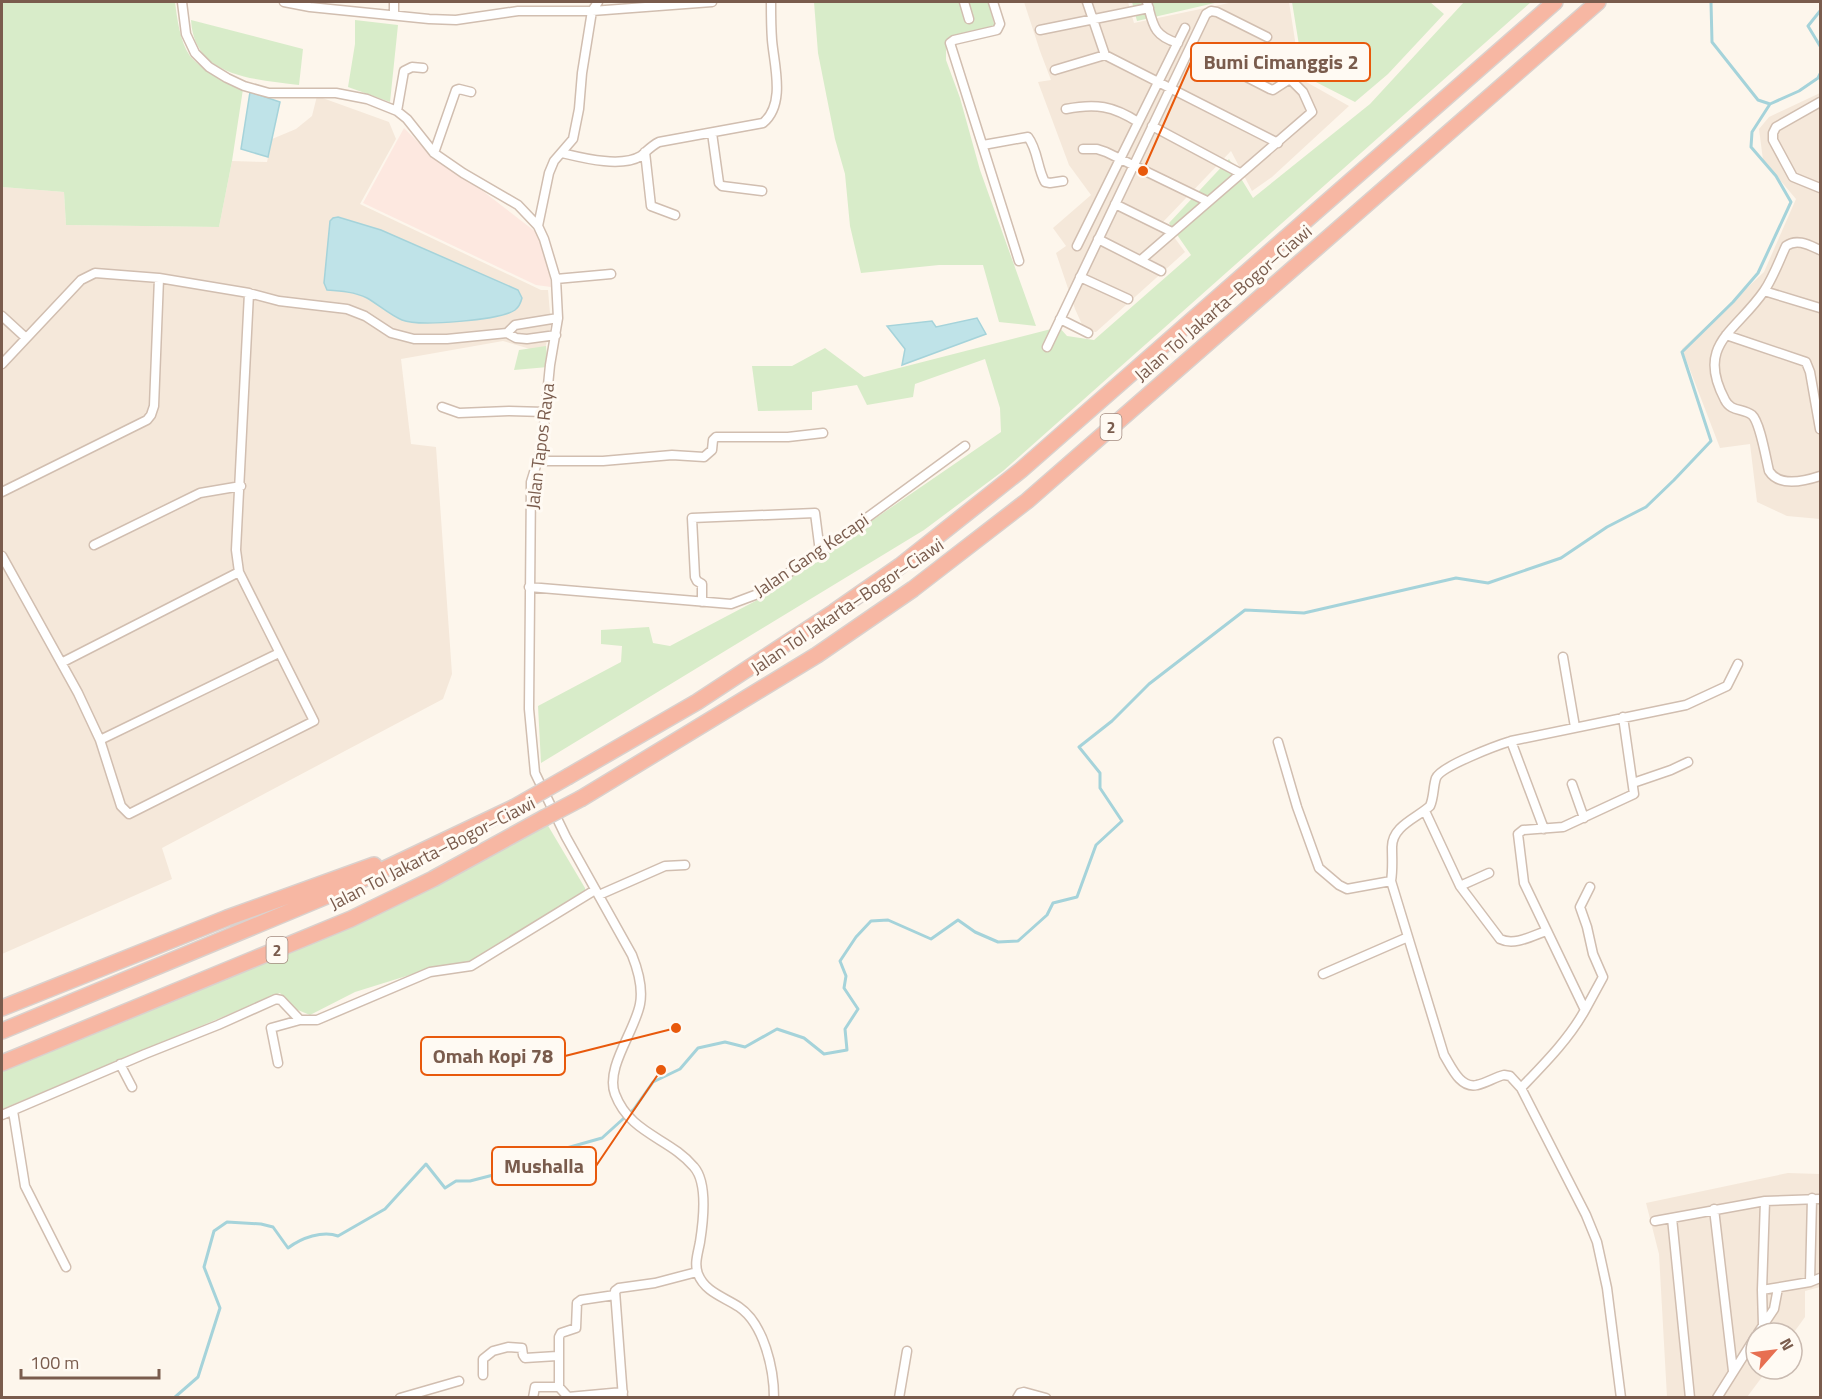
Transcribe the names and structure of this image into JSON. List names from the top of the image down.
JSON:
{
  "streets": {
    "highway": ["Jalan Tol Jakarta–Bogor–Ciawi", "2"],
    "street": ["Jalan Tapos Raya", "Jalan Gang Kecapi"]
  },
  "crossings": [
    ["Jalan Tapos Raya", "Jalan Gang Kecapi"]
  ],
  "places": ["Bumi Cimanggis 2", "Omah Kopi 78", "Mushalla"],
  "scale_bar": "100 m",
  "north": "top right"
}
